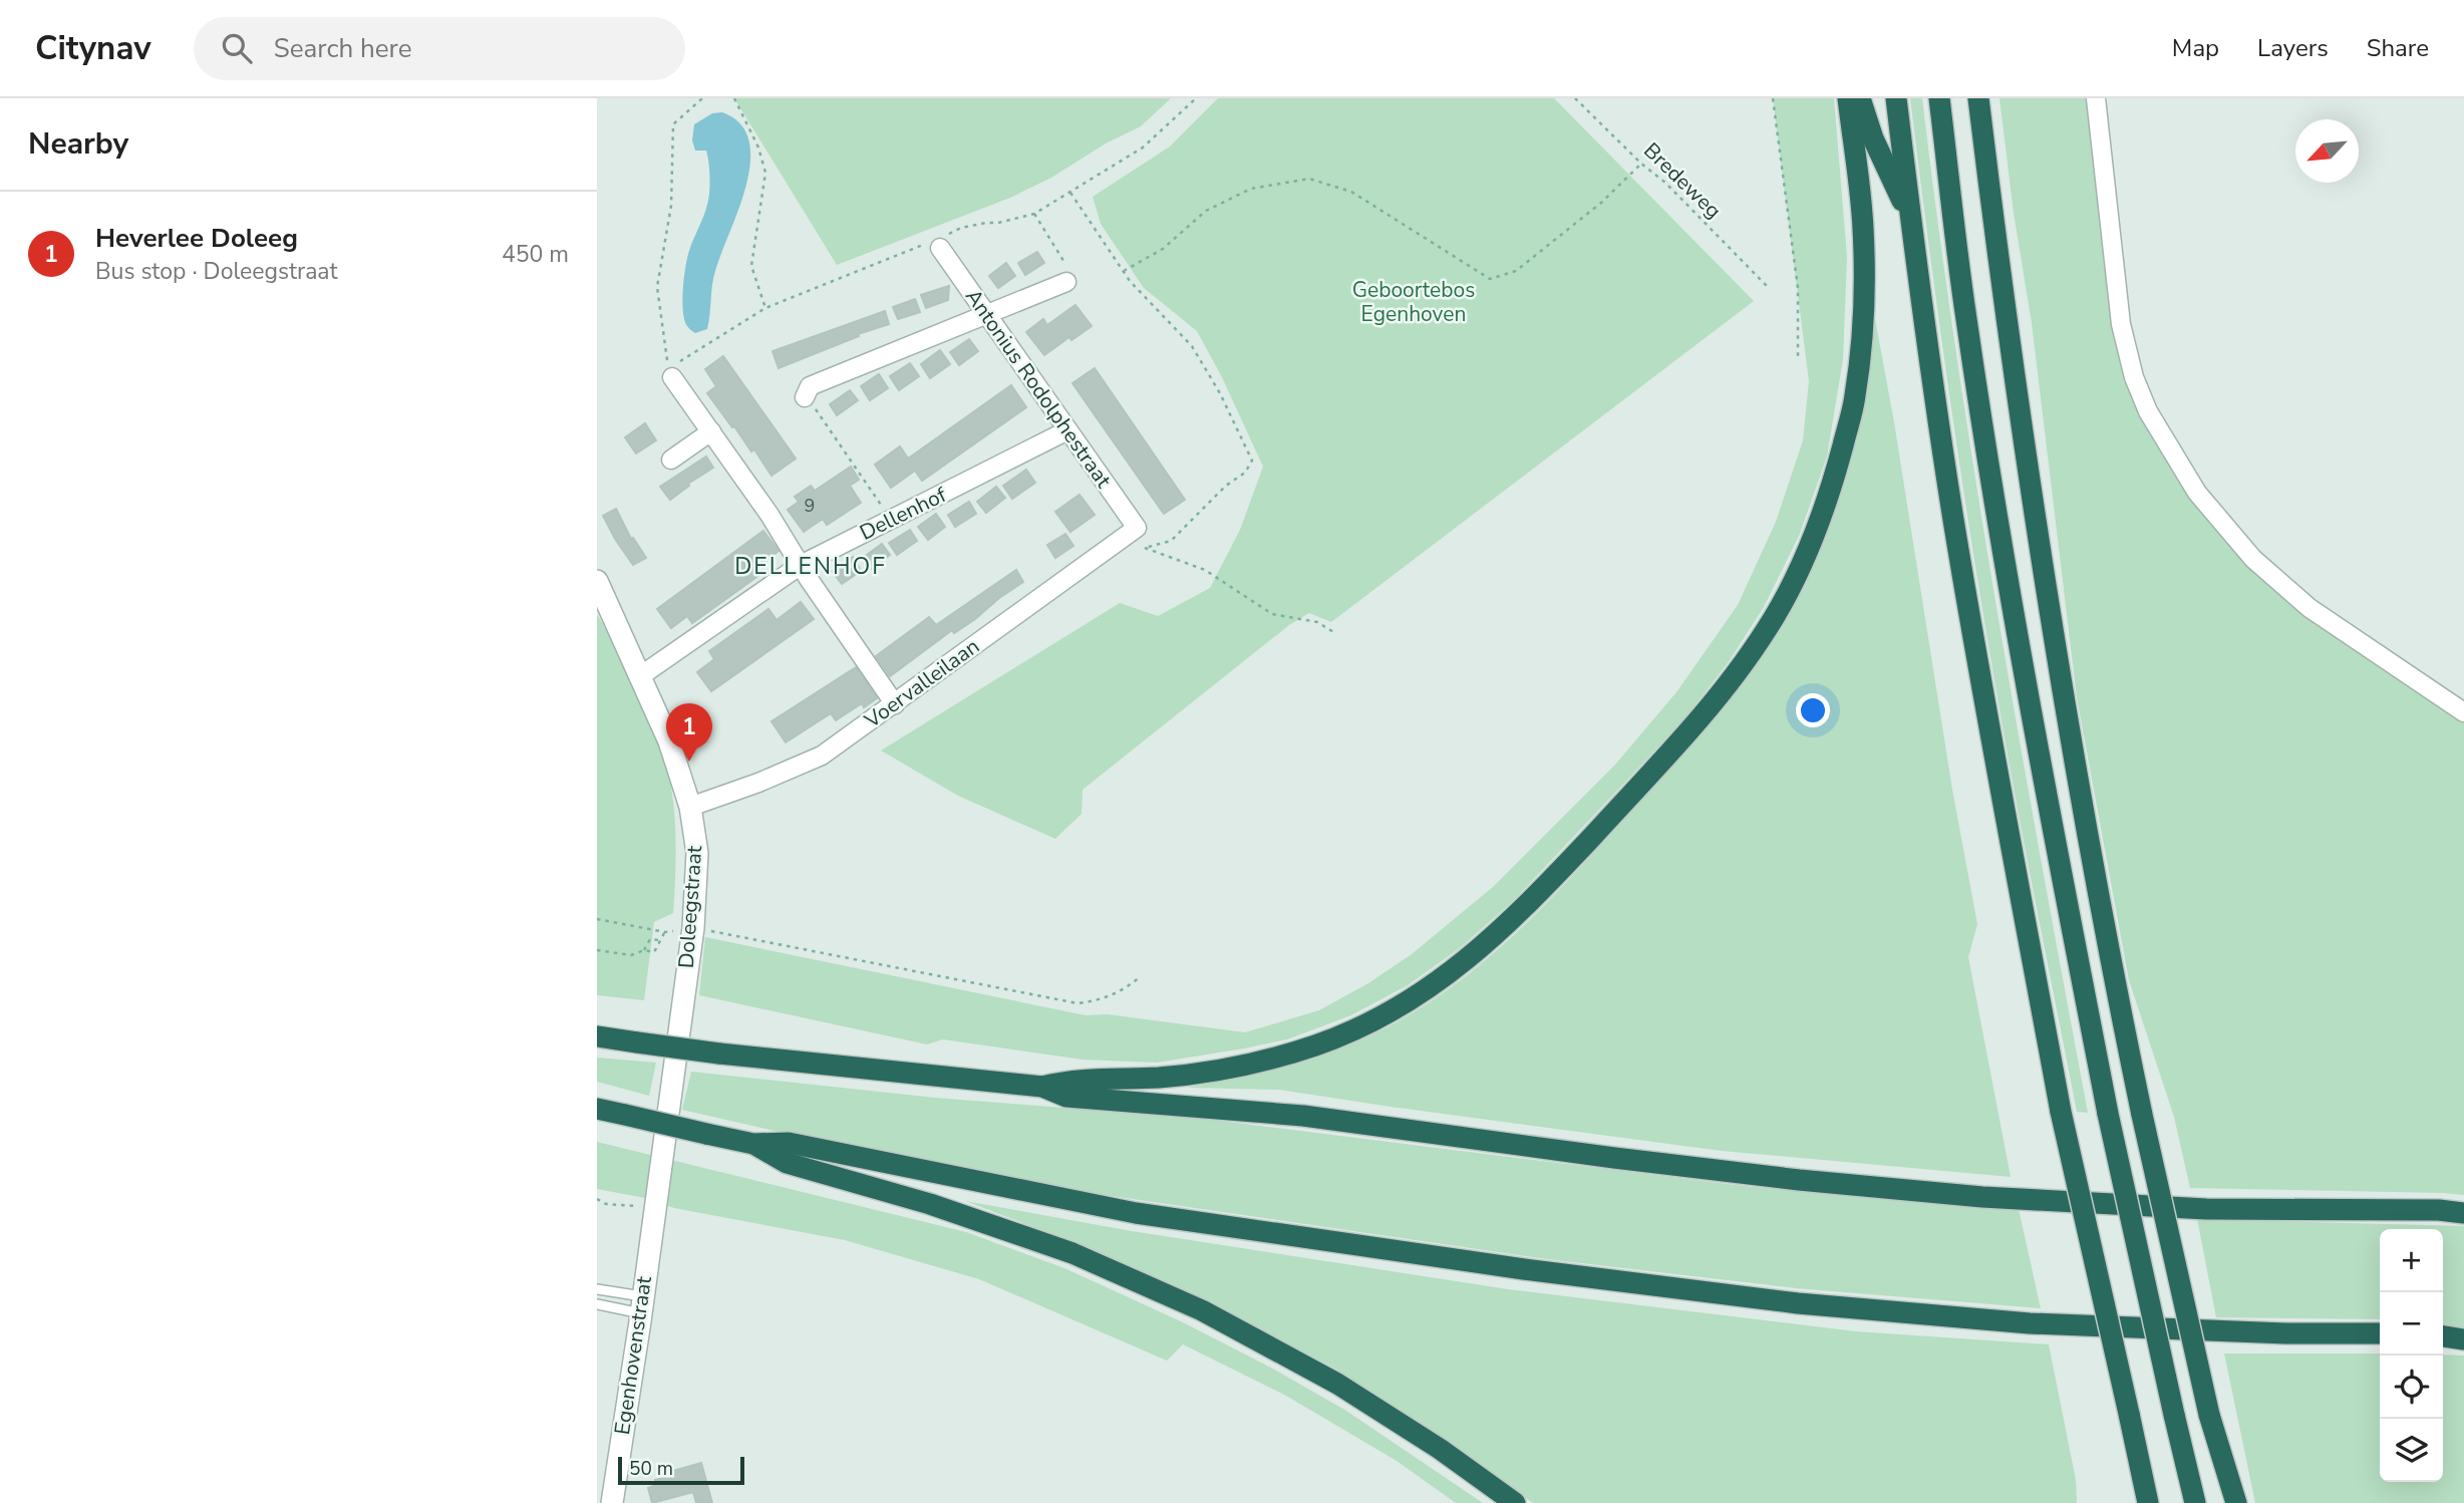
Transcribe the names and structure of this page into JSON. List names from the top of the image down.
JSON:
{
  "streets": {
    "street": [
      "Antonius Rodolphestraat",
      "Dellenhof",
      "Voervalleilaan",
      "Doleegstraat",
      "Egenhovenstraat"
    ],
    "path": ["Bredeweg"]
  },
  "crossings": [
    ["Antonius Rodolphestraat", "Dellenhof"],
    ["Antonius Rodolphestraat", "Voervalleilaan"],
    ["Dellenhof", "Doleegstraat"],
    ["Voervalleilaan", "Doleegstraat"],
    ["Doleegstraat", "Egenhovenstraat"]
  ],
  "districts": ["DELLENHOF"],
  "parks": ["Geboortebos Egenhoven"],
  "house_numbers": ["9"],
  "scale_bar": "50 m",
  "north": "bottom left",
  "page": {
    "header": "Citynav",
    "search": "Search here",
    "nav": ["Map", "Layers", "Share"],
    "heading": "Nearby",
    "list": [
      {
        "mark": "1",
        "name": "Heverlee Doleeg",
        "note": "Bus stop · Doleegstraat",
        "value": "450 m"
      }
    ],
    "pins": "1",
    "map_buttons": ["+", "−"],
    "scale": "50 m"
  }
}
